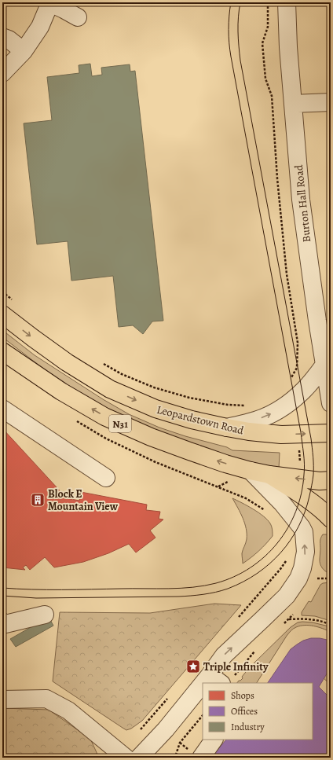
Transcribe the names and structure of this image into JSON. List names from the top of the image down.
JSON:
{
  "streets": {
    "main road": ["Leopardstown Road", "N31"],
    "street": ["Burton Hall Road"]
  },
  "places": {
    "building": ["Block E Mountain View"],
    "place": ["Triple Infinity"]
  },
  "legend": ["Shops", "Offices", "Industry"]
}
